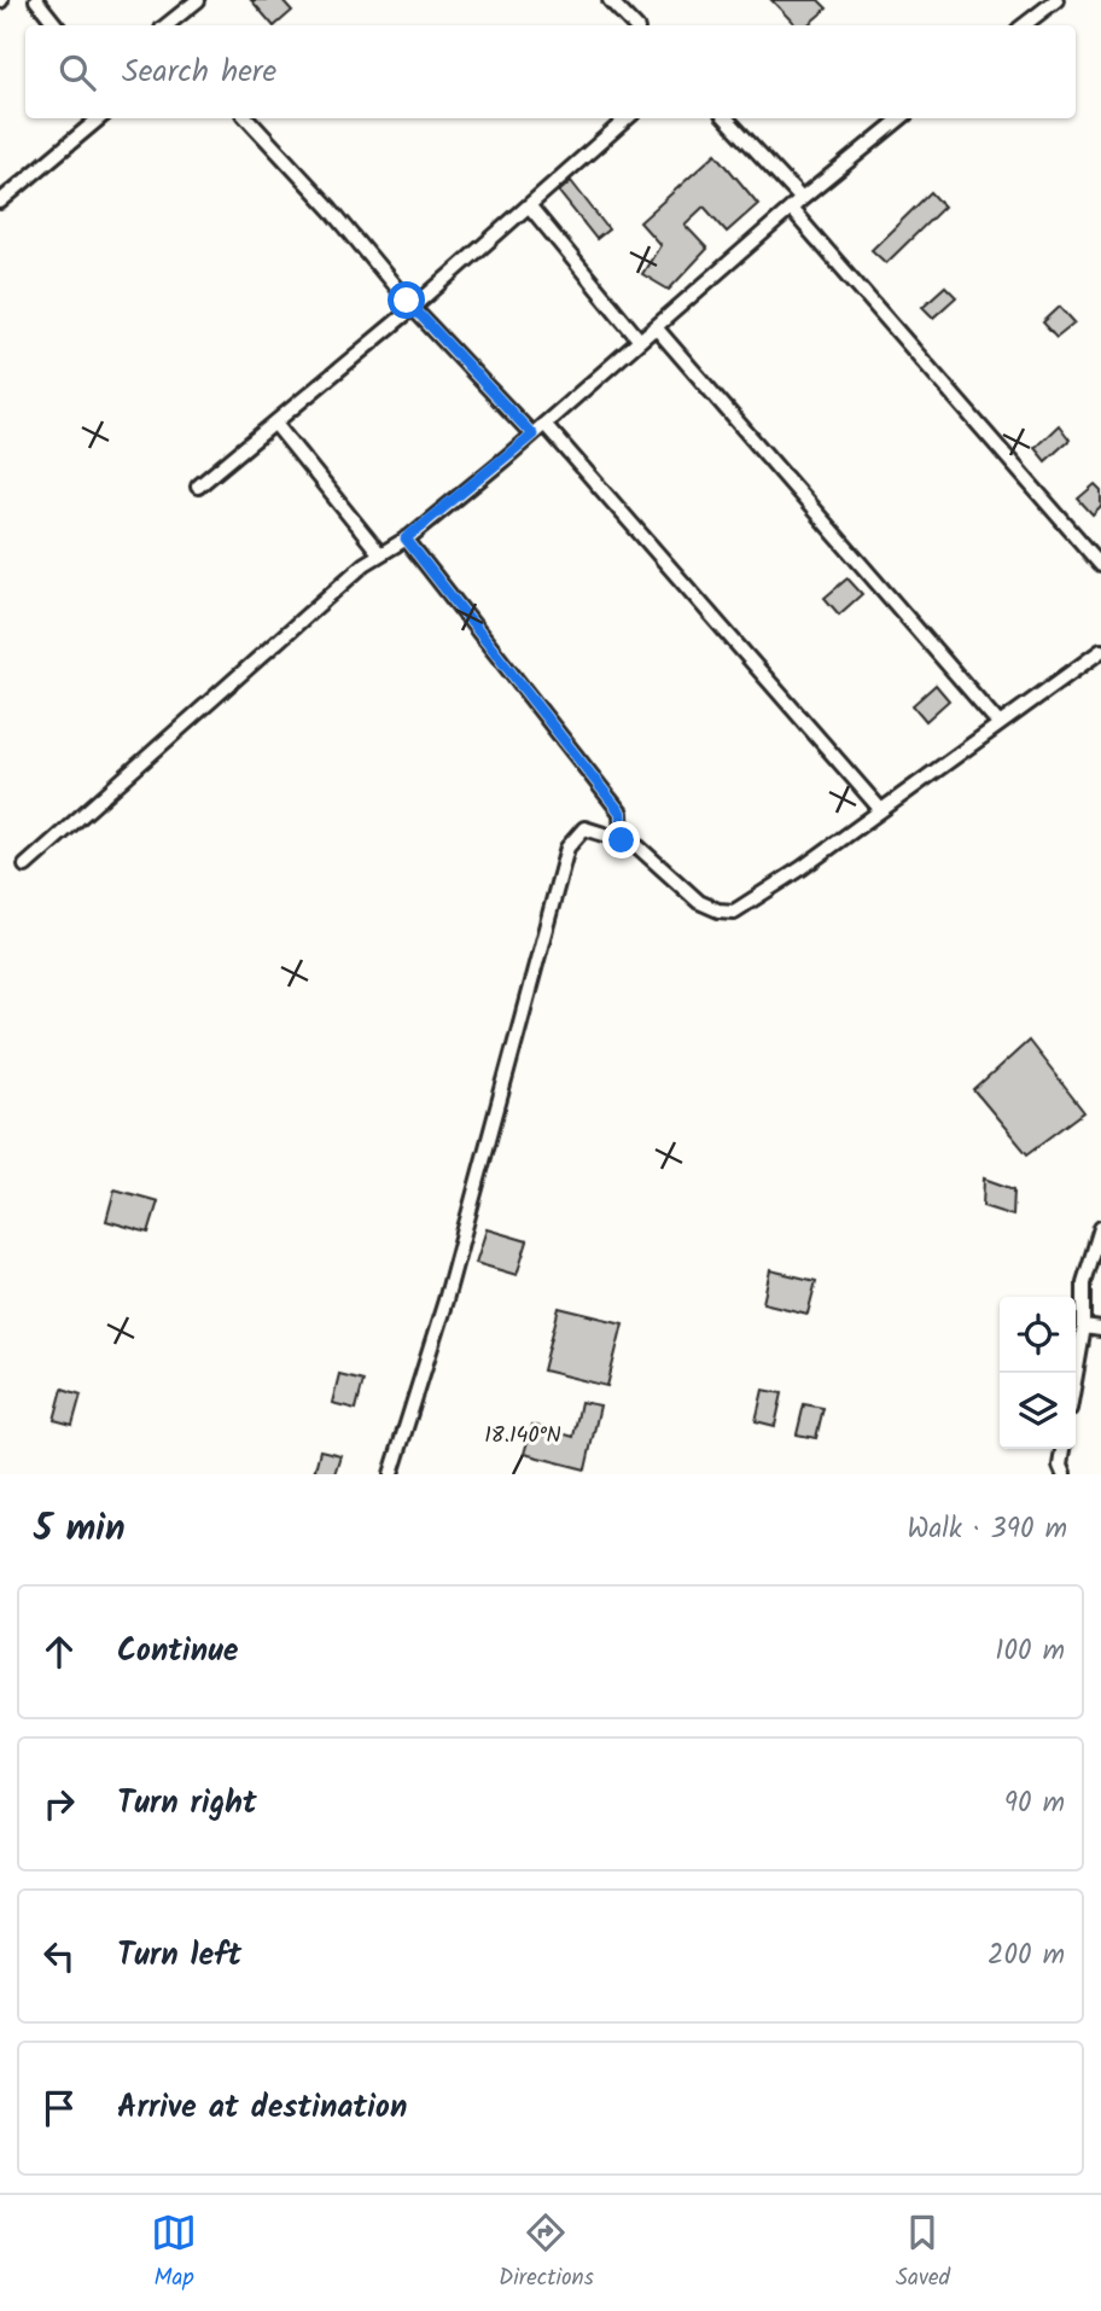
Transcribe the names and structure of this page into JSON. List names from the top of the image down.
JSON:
{
  "page": {
    "search": "Search here",
    "heading": ["5 min", "Walk · 390 m"],
    "list": [
      ["Continue", "100 m"],
      ["Turn right", "90 m"],
      ["Turn left", "200 m"],
      "Arrive at destination"
    ],
    "nav": ["Map", "Directions", "Saved"]
  },
  "coordinates": ["18.140°N"]
}
